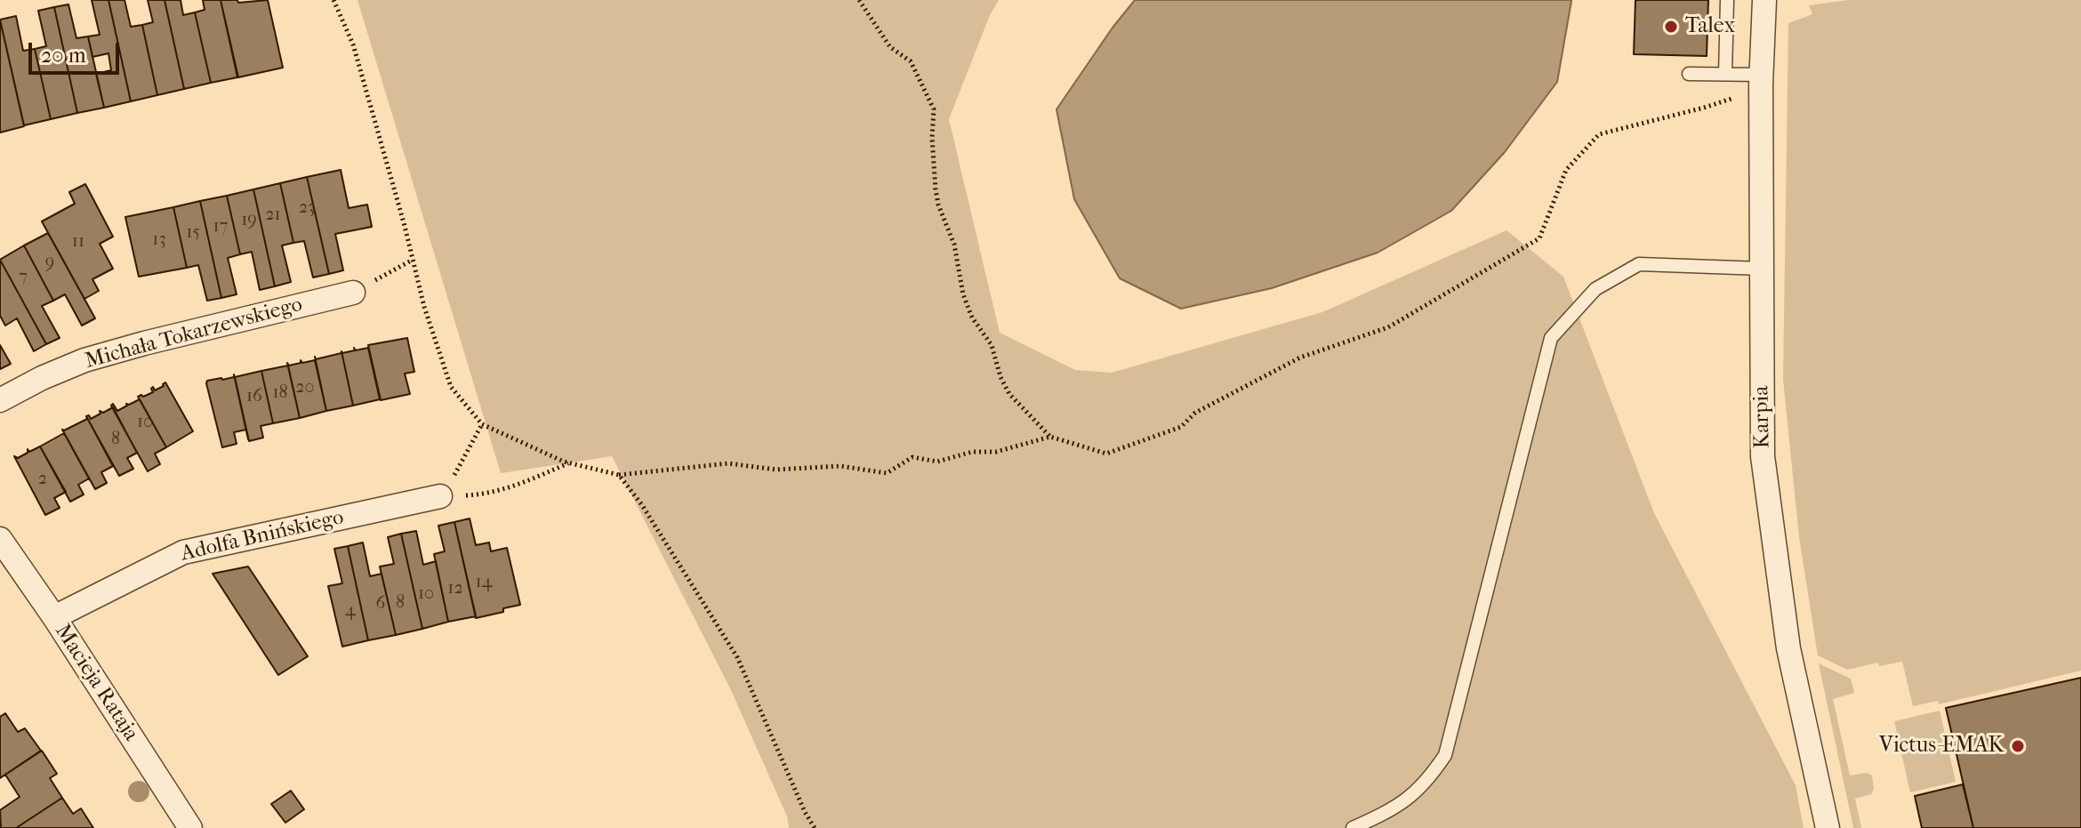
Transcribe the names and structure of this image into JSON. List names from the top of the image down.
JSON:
{
  "streets": {
    "street": [
      "Michała Tokarzewskiego",
      "Karpia",
      "Adolfa Bnińskiego",
      "Macieja Rataja"
    ]
  },
  "crossings": [
    ["Adolfa Bnińskiego", "Macieja Rataja"]
  ],
  "places": ["Talex", "Victus-EMAK"],
  "house_numbers": [
    "23",
    "21",
    "19",
    "17",
    "15",
    "13",
    "11",
    "9",
    "7",
    "20",
    "18",
    "16",
    "10",
    "8",
    "2",
    "14",
    "12",
    "10",
    "8",
    "6",
    "4"
  ],
  "scale_bar": "20 m"
}
